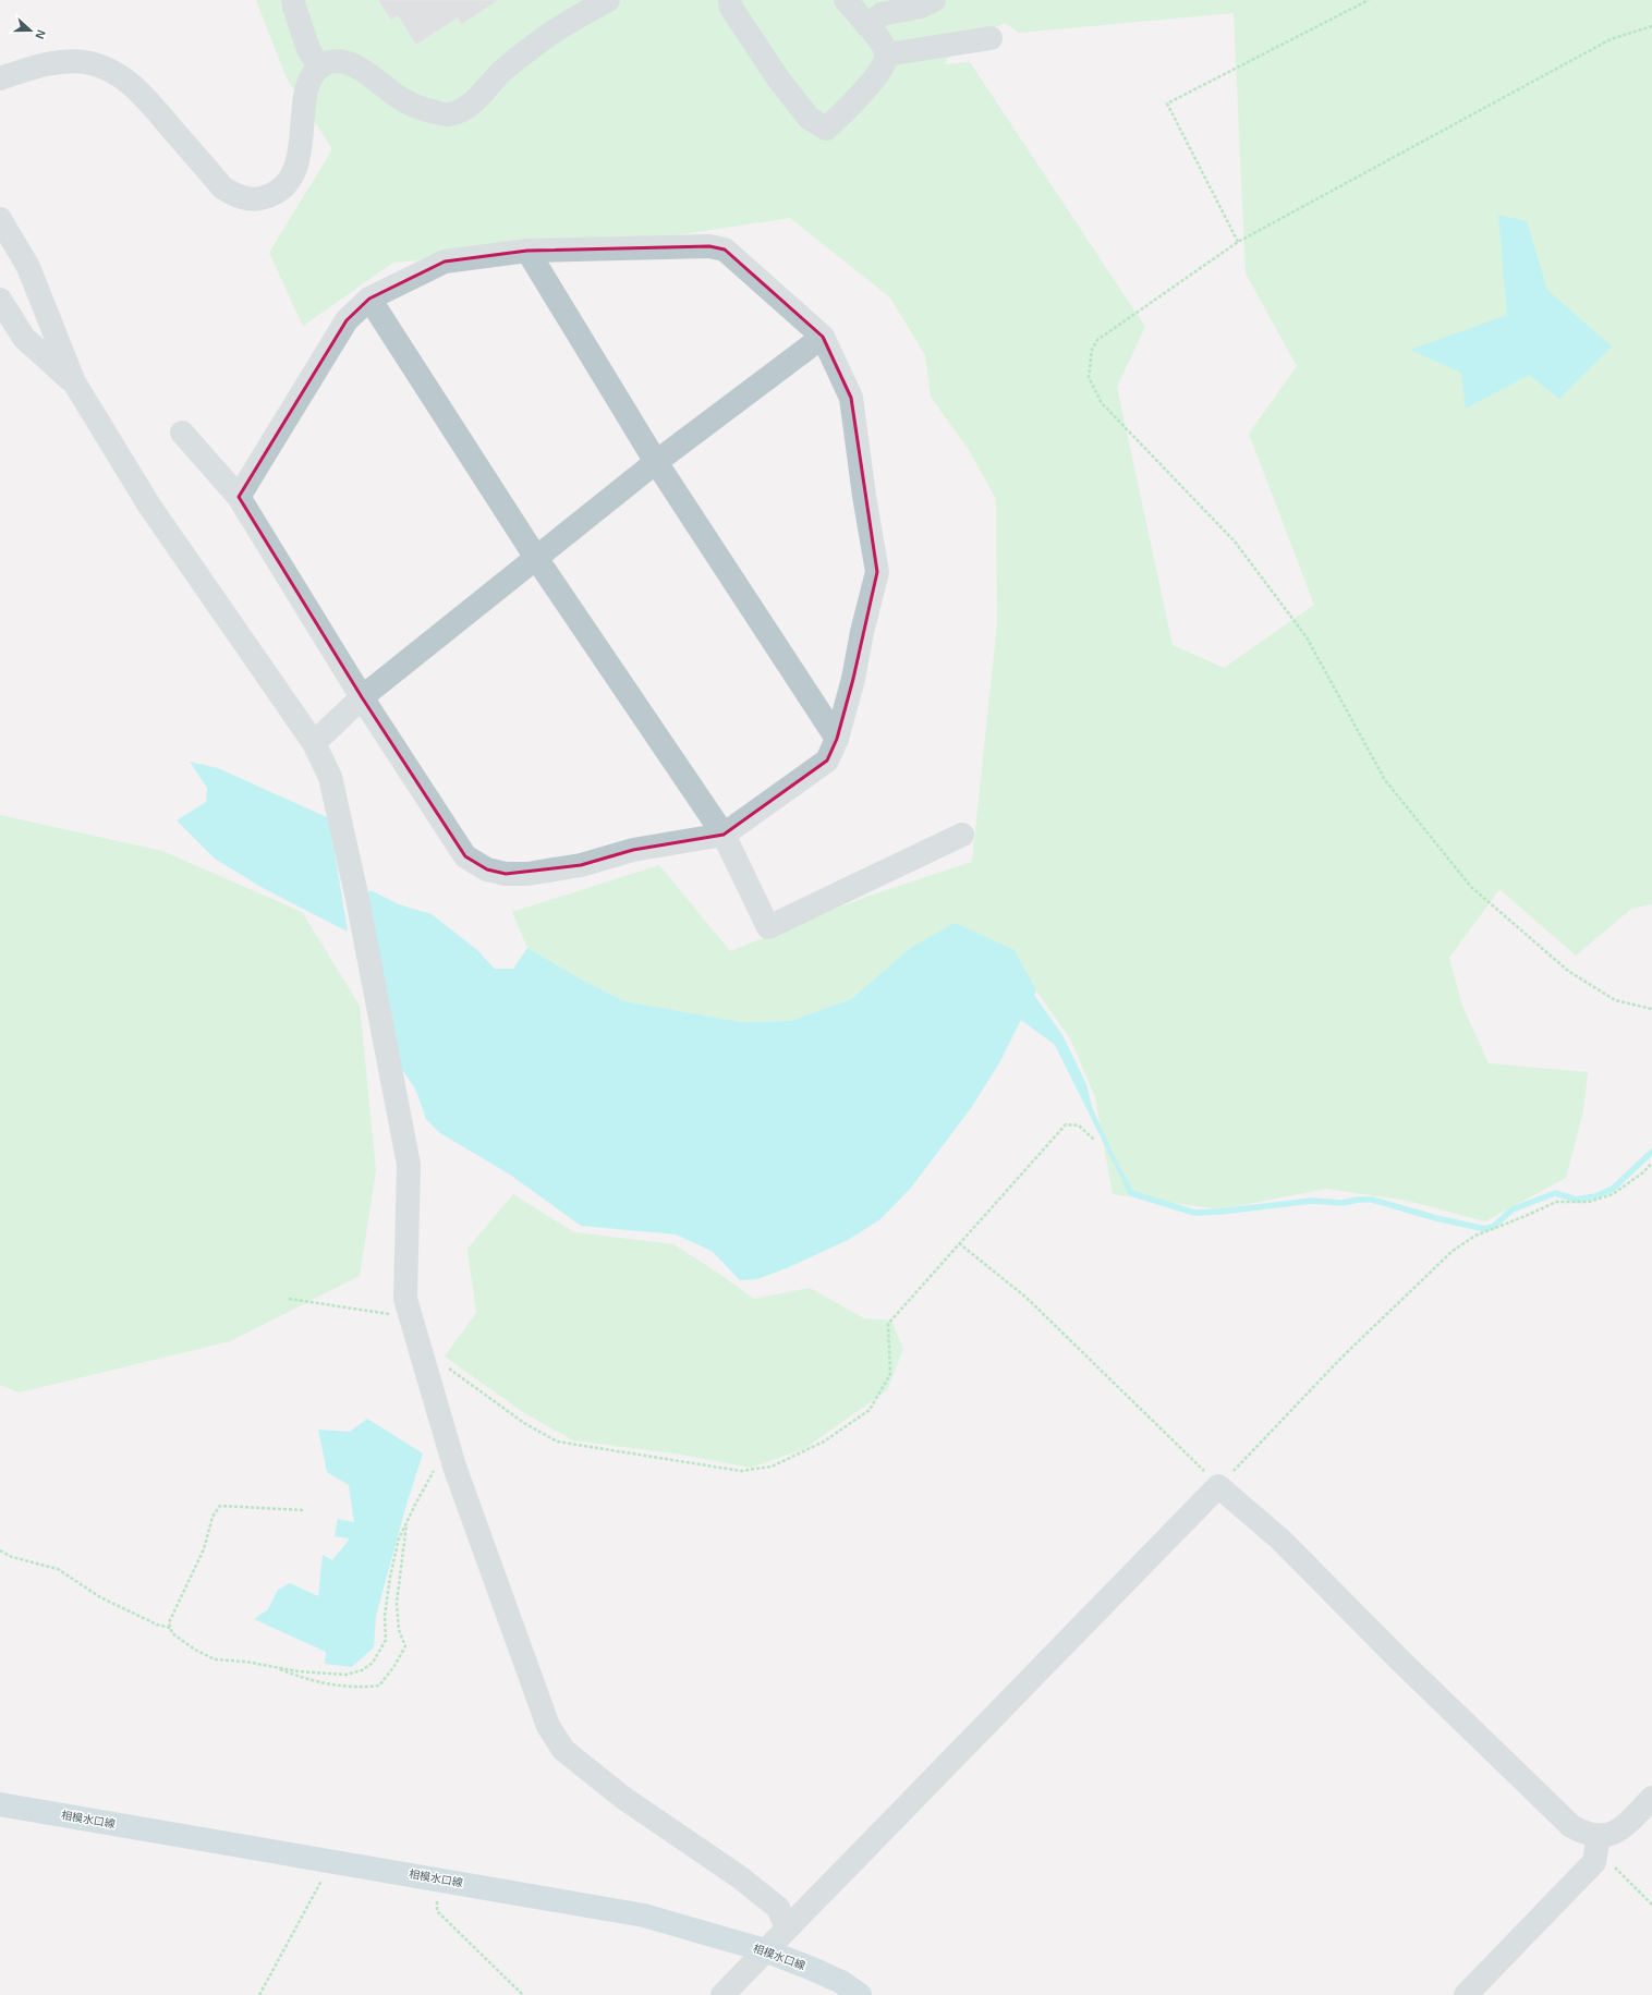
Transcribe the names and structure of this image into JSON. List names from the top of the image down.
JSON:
{
  "streets": {
    "main road": ["相模水口線"]
  },
  "north": "right"
}
